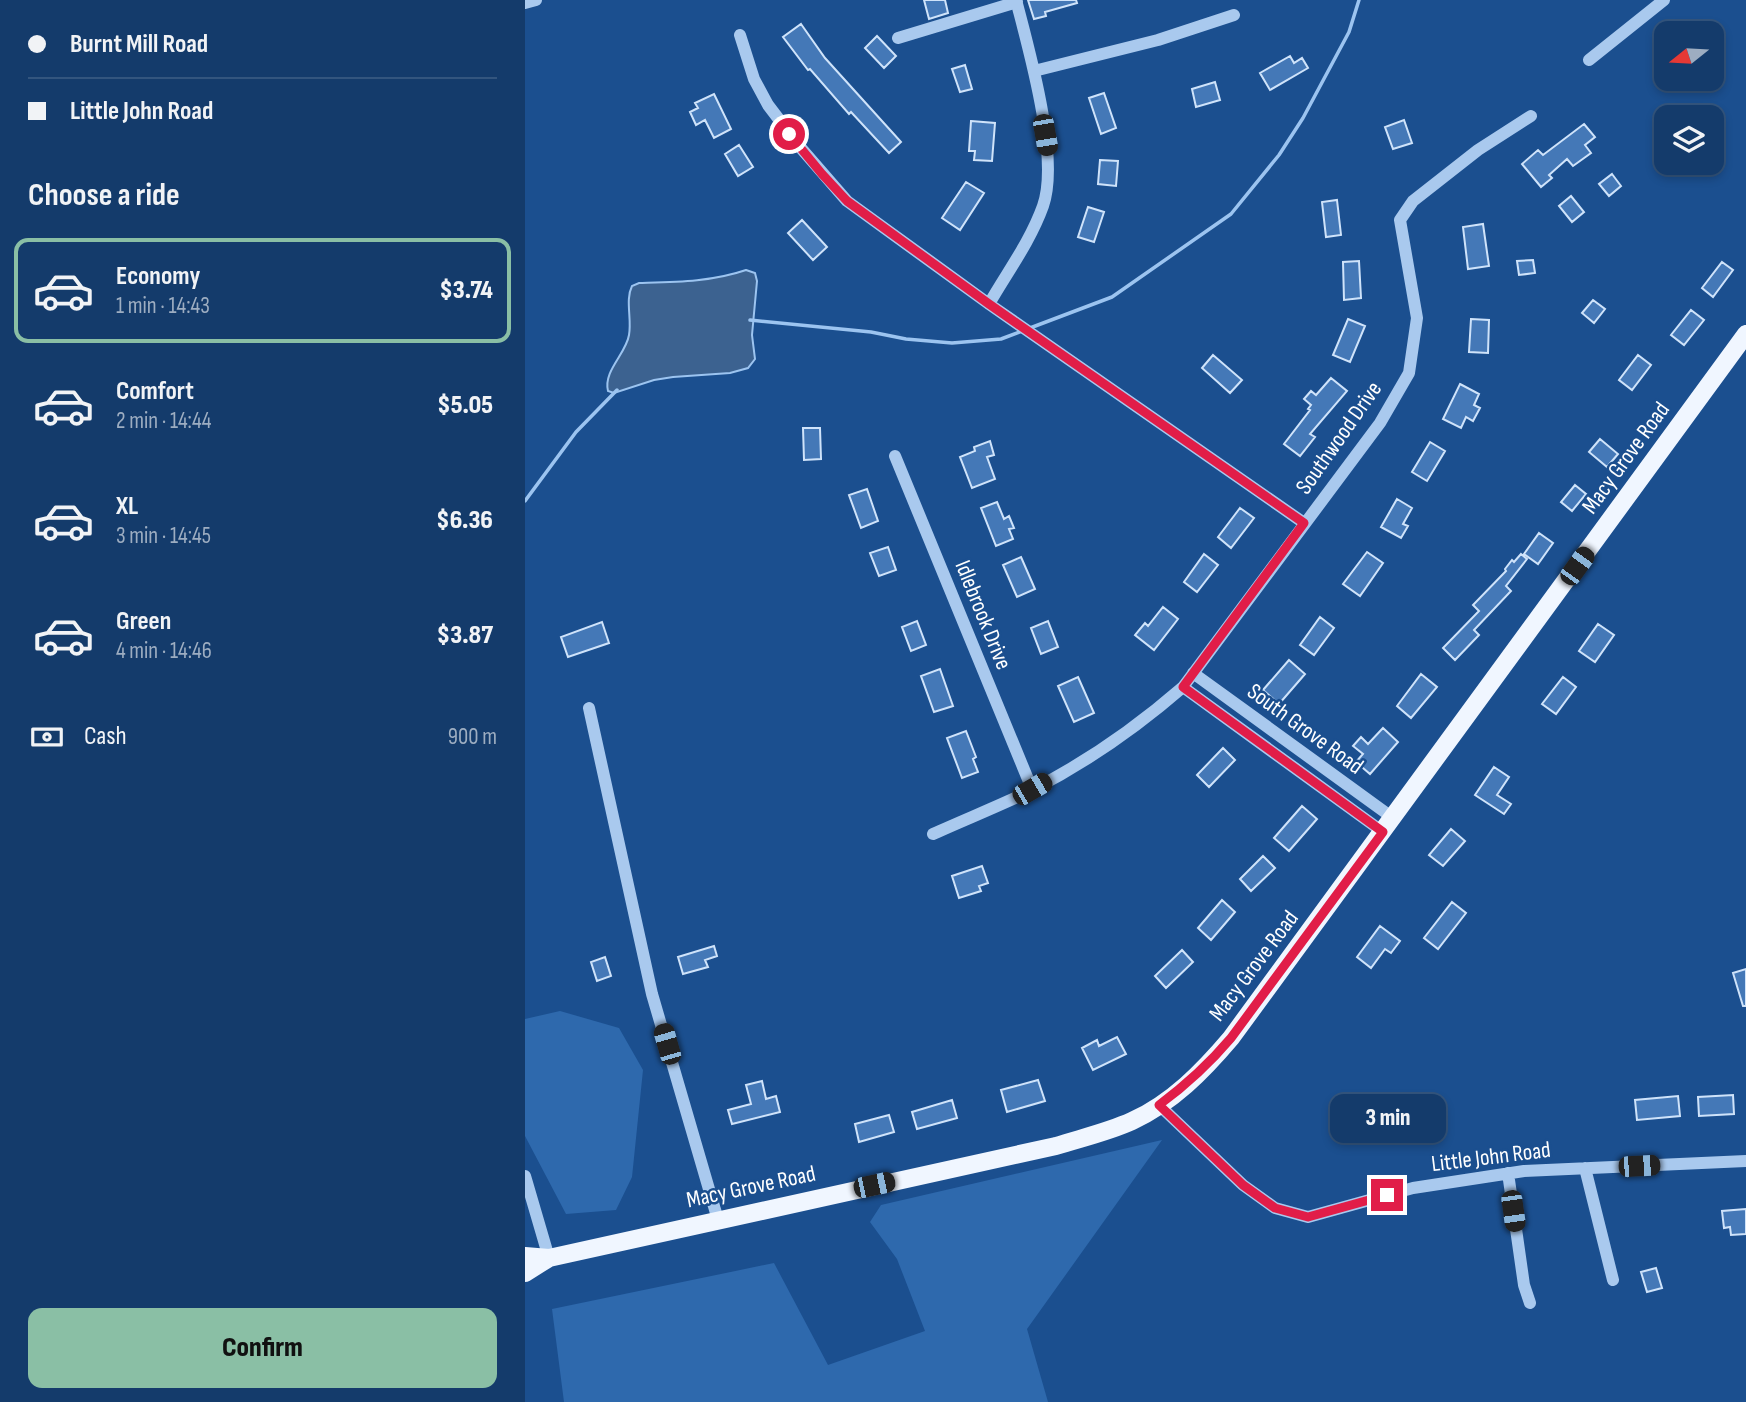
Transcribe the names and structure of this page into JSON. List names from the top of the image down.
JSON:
{
  "streets": {
    "main road": ["Macy Grove Road"],
    "street": [
      "Southwood Drive",
      "Idlebrook Drive",
      "South Grove Road",
      "Little John Road"
    ]
  },
  "crossings": [
    ["Southwood Drive", "Idlebrook Drive"],
    ["Southwood Drive", "South Grove Road"],
    ["Macy Grove Road", "South Grove Road"],
    ["Macy Grove Road", "Little John Road"]
  ],
  "north": "left",
  "page": {
    "banner": ["Burnt Mill Road", "Little John Road"],
    "heading": "Choose a ride",
    "list": [
      {
        "name": "Economy",
        "note": "1 min · 14:43",
        "value": "$3.74"
      },
      {
        "name": "Comfort",
        "note": "2 min · 14:44",
        "value": "$5.05"
      },
      {
        "name": "XL",
        "note": "3 min · 14:45",
        "value": "$6.36"
      },
      {
        "name": "Green",
        "note": "4 min · 14:46",
        "value": "$3.87"
      }
    ],
    "pay": ["Cash", "900 m"],
    "bubble": "3 min",
    "buttons": "Confirm"
  }
}
